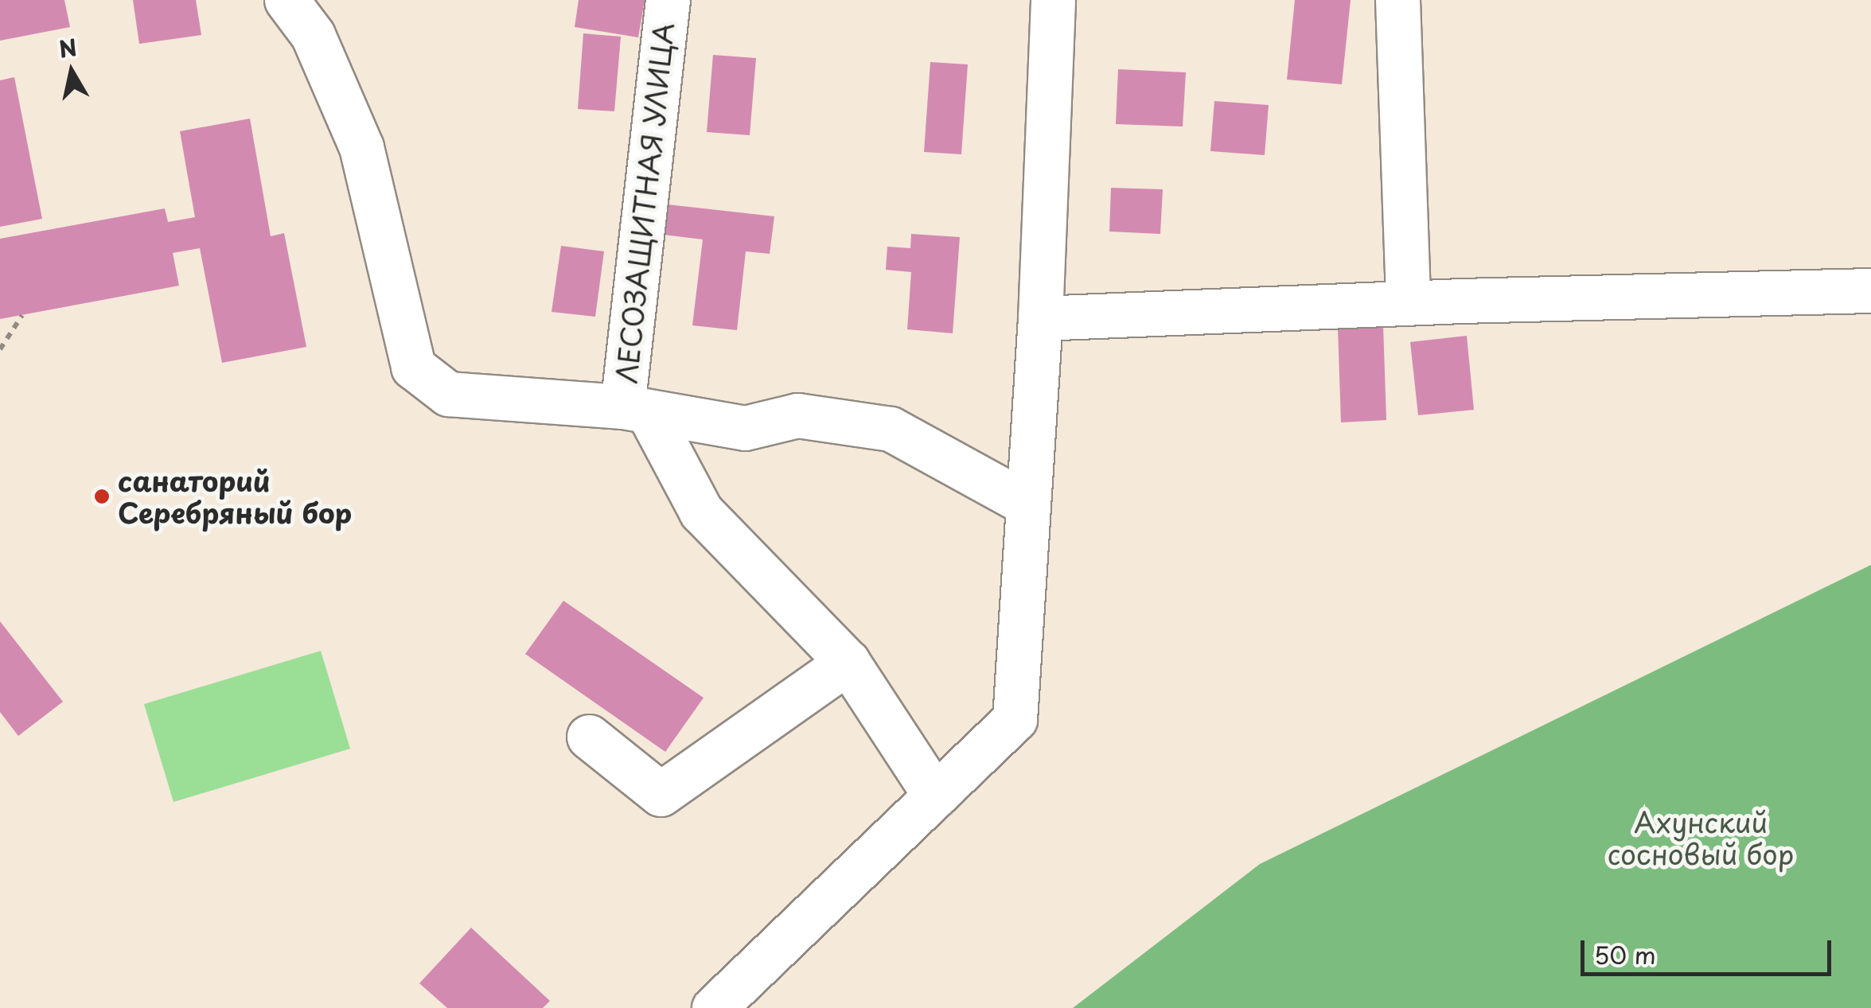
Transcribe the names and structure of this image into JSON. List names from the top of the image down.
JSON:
{
  "streets": {
    "street": ["ЛЕСОЗАЩИТНАЯ УЛИЦА"]
  },
  "parks": ["Ахунский сосновый бор"],
  "places": ["санаторий Серебряный бор"],
  "scale_bar": "50 m",
  "north": "top"
}
